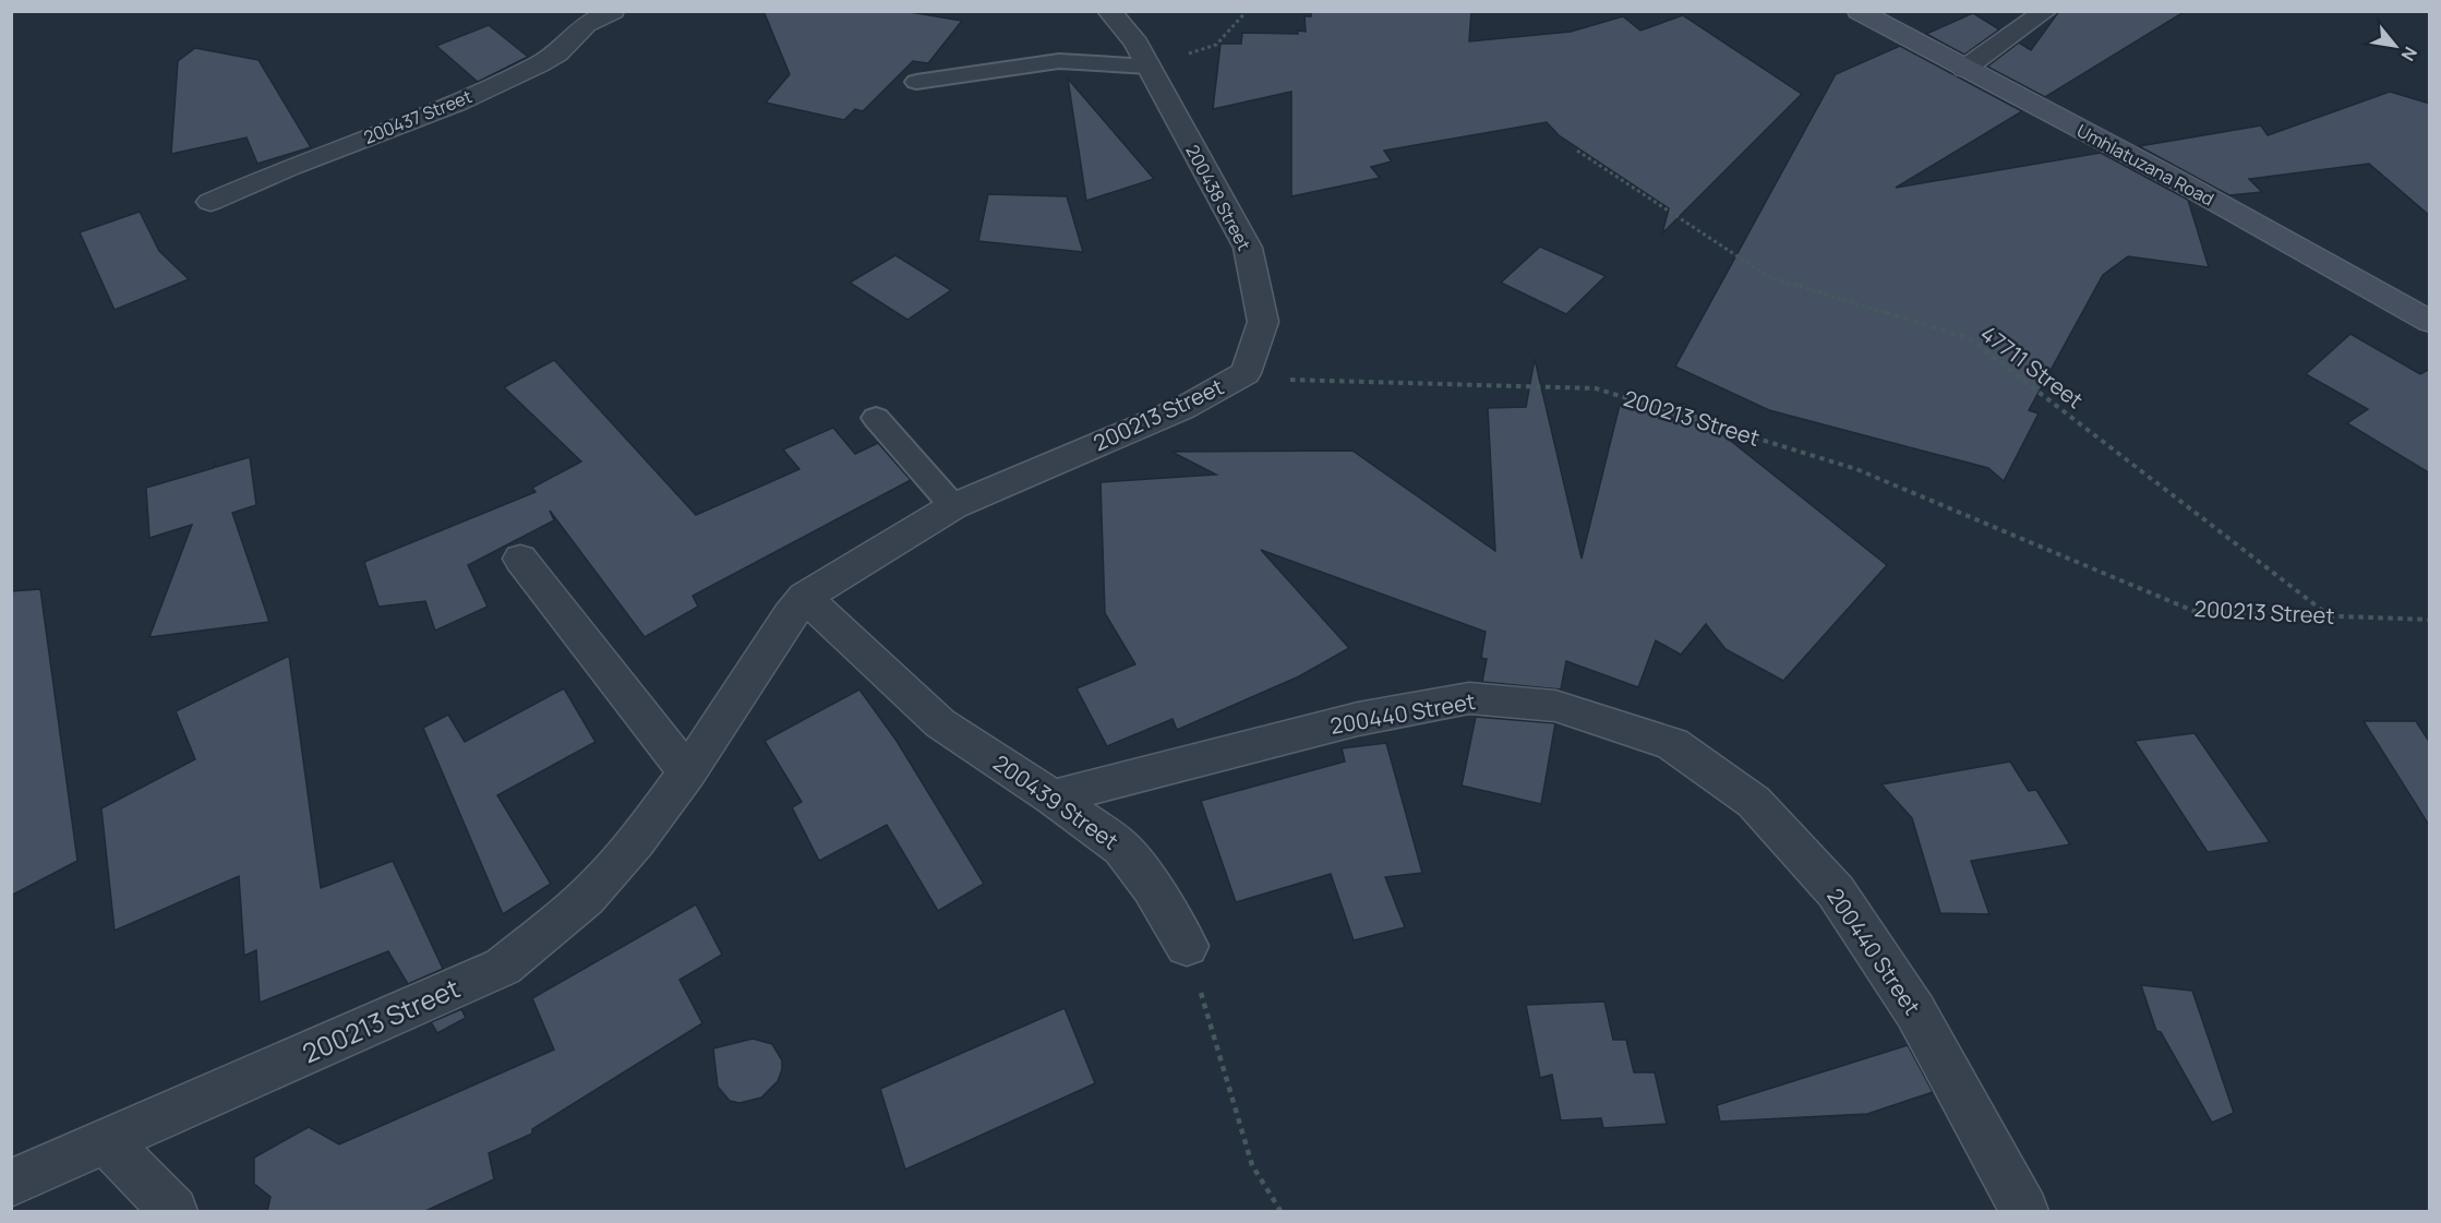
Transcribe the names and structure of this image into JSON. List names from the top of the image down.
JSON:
{
  "streets": {
    "street": [
      "200437 Street",
      "Umhlatuzana Road",
      "200438 Street",
      "200213 Street",
      "200440 Street",
      "200439 Street"
    ],
    "path": ["47711 Street"]
  },
  "crossings": [
    ["200438 Street", "200213 Street"],
    ["47711 Street", "200213 Street"],
    ["200213 Street", "200439 Street"],
    ["200440 Street", "200439 Street"]
  ],
  "north": "bottom right"
}
